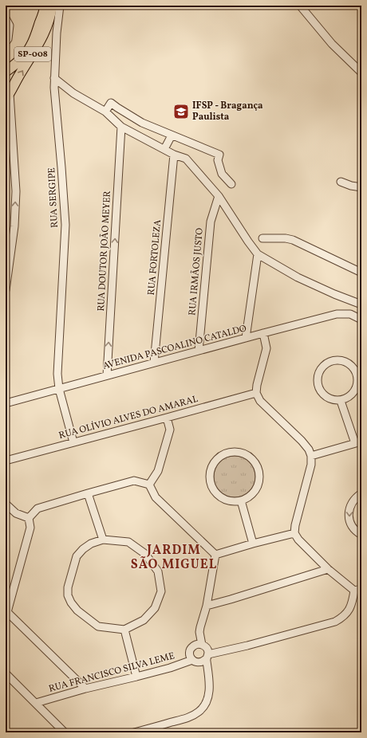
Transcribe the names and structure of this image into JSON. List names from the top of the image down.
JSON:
{
  "streets": {
    "main road": ["SP-008"],
    "street": [
      "RUA SERGIPE",
      "RUA DOUTOR JOÃO MEYER",
      "RUA FORTOLEZA",
      "RUA IRMÃOS JUSTO",
      "AVENIDA PASCOALINO CATALDO",
      "RUA OLÍVIO ALVES DO AMARAL",
      "RUA FRANCISCO SILVA LEME"
    ]
  },
  "crossings": [
    ["RUA SERGIPE", "AVENIDA PASCOALINO CATALDO"],
    ["RUA SERGIPE", "RUA OLÍVIO ALVES DO AMARAL"],
    ["RUA DOUTOR JOÃO MEYER", "AVENIDA PASCOALINO CATALDO"],
    ["RUA FORTOLEZA", "AVENIDA PASCOALINO CATALDO"],
    ["RUA IRMÃOS JUSTO", "AVENIDA PASCOALINO CATALDO"]
  ],
  "one_way": ["RUA DOUTOR JOÃO MEYER"],
  "districts": ["JARDIM SÃO MIGUEL"],
  "places": {
    "school or university": ["IFSP - Bragança Paulista"]
  }
}
